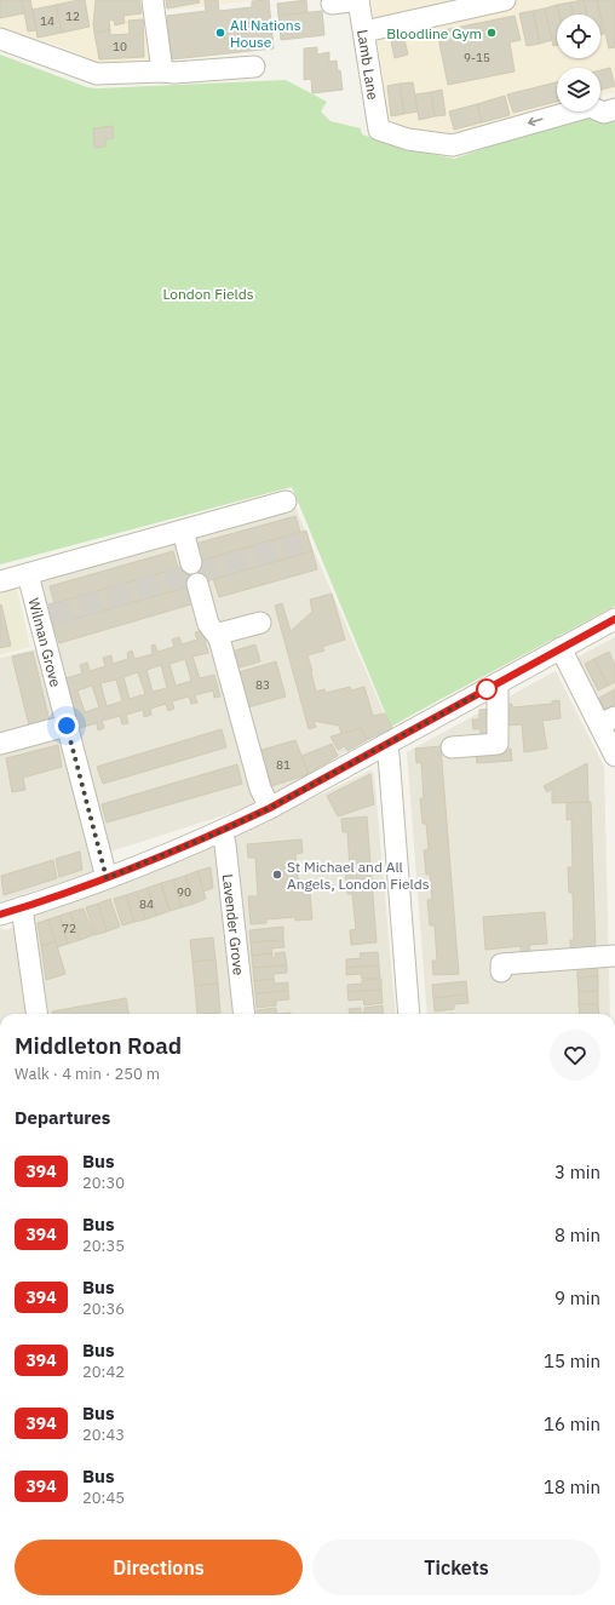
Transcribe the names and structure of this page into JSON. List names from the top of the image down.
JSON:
{
  "streets": {
    "street": ["Lamb Lane", "Wilman Grove", "Lavender Grove"]
  },
  "parks": ["London Fields"],
  "places": ["All Nations House", "Bloodline Gym", "St Michael and All Angels, London Fields"],
  "lines": ["bus line 394"],
  "house_numbers": [
    "12",
    "14",
    "10",
    "9-15",
    "83",
    "81",
    "90",
    "84",
    "72"
  ],
  "page": {
    "heading": [
      ["Middleton Road", "Walk · 4 min · 250 m"],
      "Departures"
    ],
    "list": [
      {
        "mark": "394",
        "name": "Bus",
        "note": "20:30",
        "value": "3 min"
      },
      {
        "mark": "394",
        "name": "Bus",
        "note": "20:35",
        "value": "8 min"
      },
      {
        "mark": "394",
        "name": "Bus",
        "note": "20:36",
        "value": "9 min"
      },
      {
        "mark": "394",
        "name": "Bus",
        "note": "20:42",
        "value": "15 min"
      },
      {
        "mark": "394",
        "name": "Bus",
        "note": "20:43",
        "value": "16 min"
      },
      {
        "mark": "394",
        "name": "Bus",
        "note": "20:45",
        "value": "18 min"
      }
    ],
    "buttons": ["Directions", "Tickets"]
  }
}
